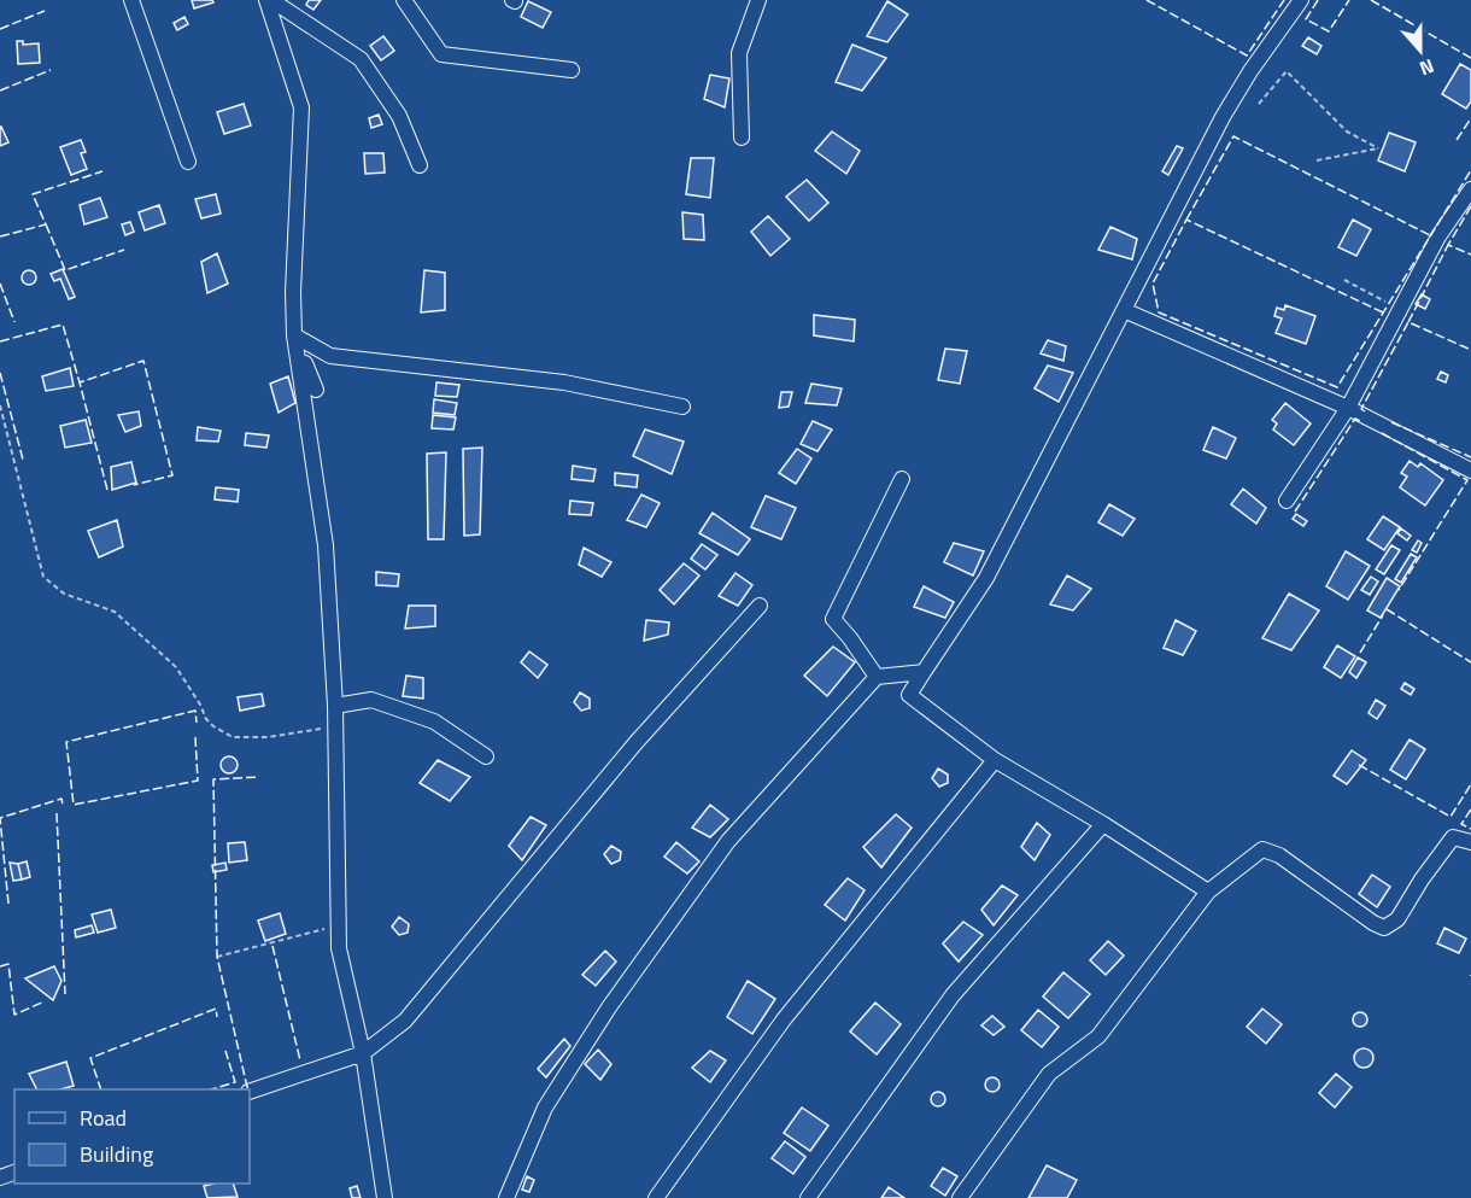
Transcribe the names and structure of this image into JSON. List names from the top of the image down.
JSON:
{
  "legend": ["Road", "Building"],
  "north": "bottom"
}
